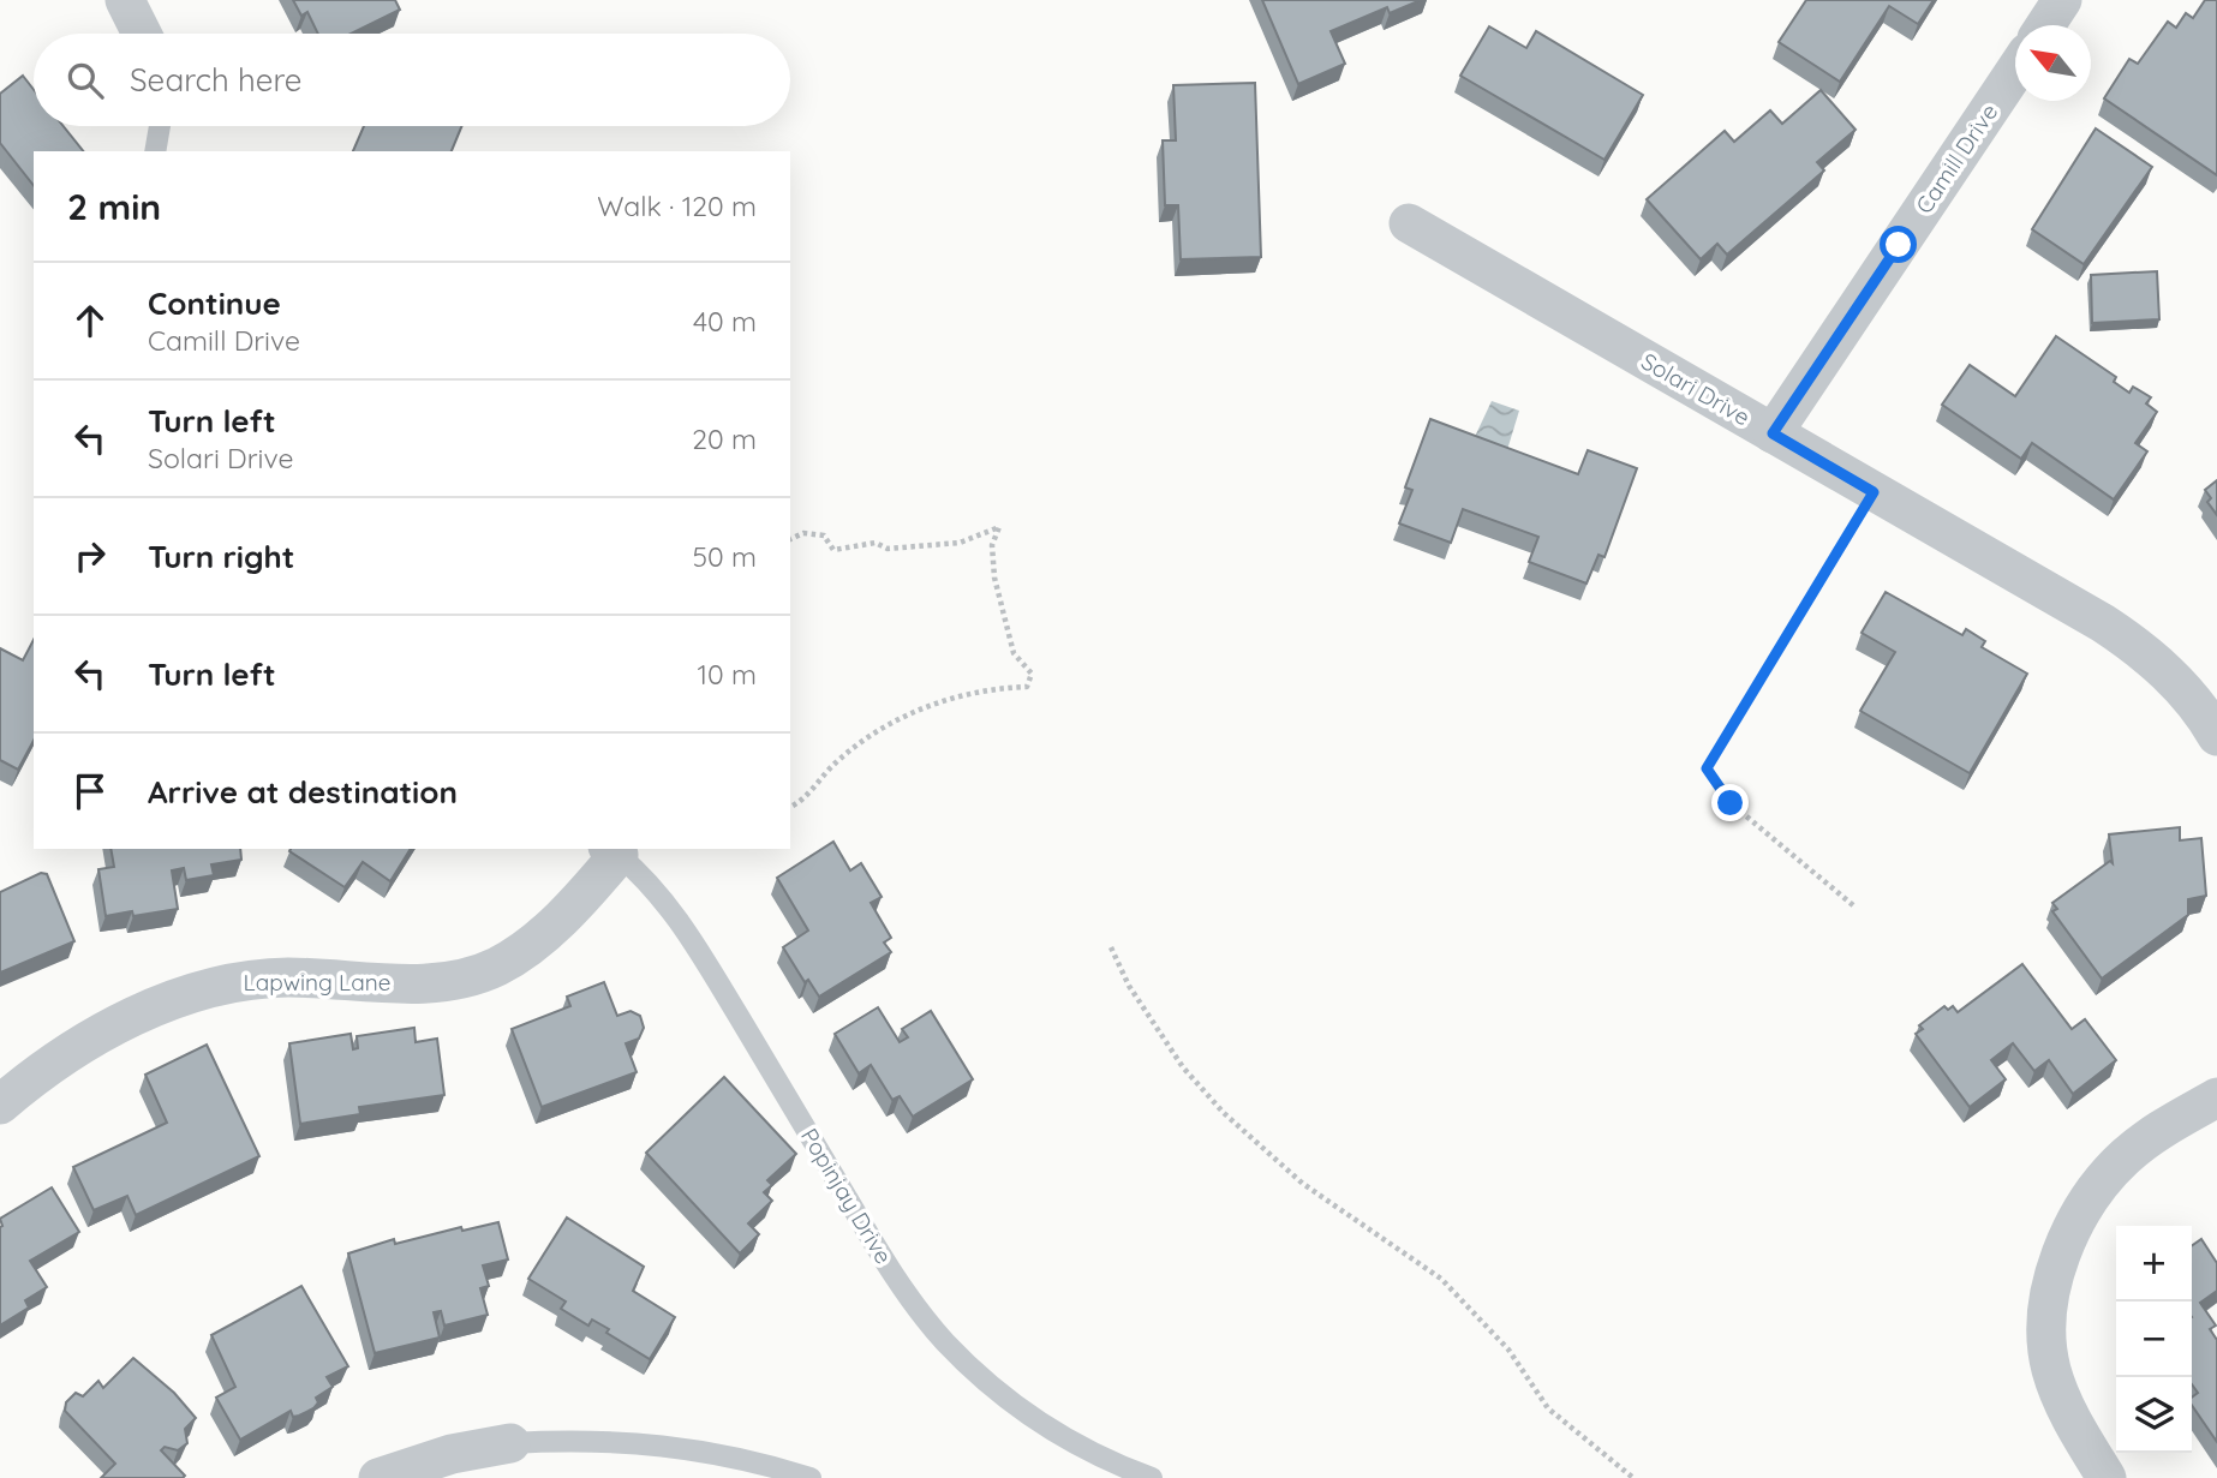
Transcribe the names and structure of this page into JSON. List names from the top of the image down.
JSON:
{
  "streets": {
    "street": ["Camill Drive", "Solari Drive", "Lapwing Lane"],
    "lane": ["Popinjay Drive"]
  },
  "crossings": [
    ["Camill Drive", "Solari Drive"],
    ["Lapwing Lane", "Popinjay Drive"]
  ],
  "north": "top left",
  "page": {
    "search": "Search here",
    "heading": ["2 min", "Walk · 120 m"],
    "list": [
      ["Continue", "Camill Drive", "40 m"],
      ["Turn left", "Solari Drive", "20 m"],
      ["Turn right", "50 m"],
      ["Turn left", "10 m"],
      "Arrive at destination"
    ],
    "map_buttons": ["+", "−"]
  }
}
